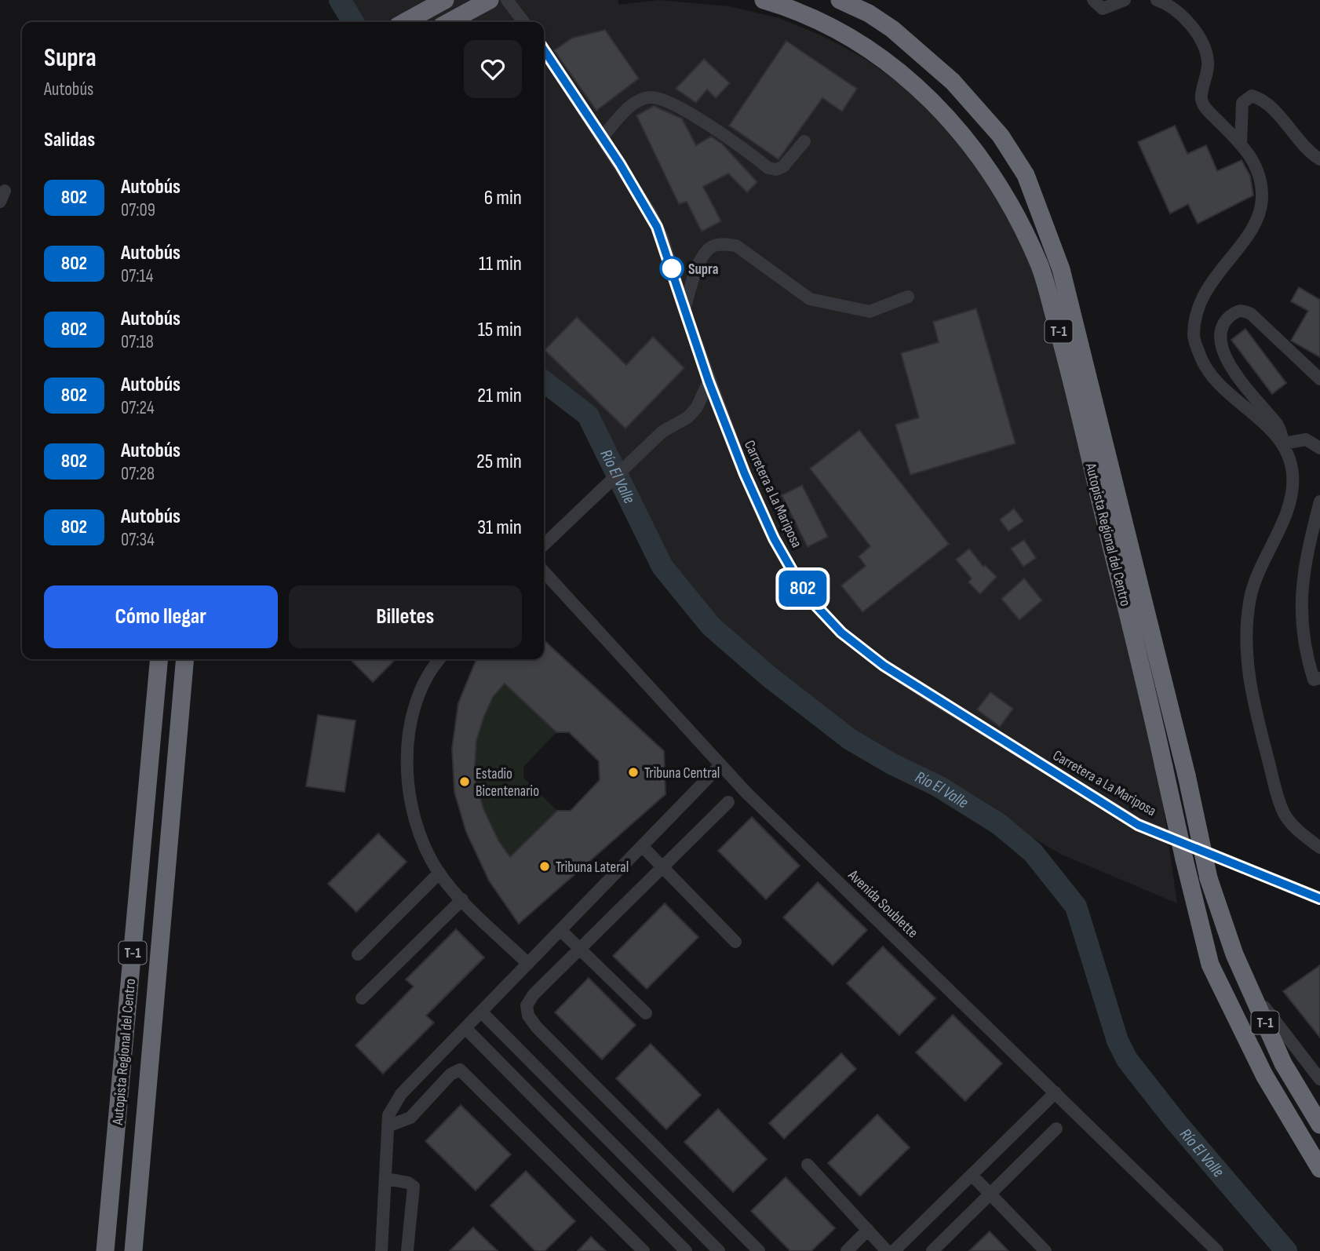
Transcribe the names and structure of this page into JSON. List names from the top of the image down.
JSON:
{
  "streets": {
    "highway": ["T-1", "Autopista Regional del Centro"],
    "street": ["Carretera a La Mariposa", "Avenida Soublette"]
  },
  "water": ["Río El Valle"],
  "places": [
    "Supra",
    "Tribuna Central",
    "Estadio Bicentenario",
    "Tribuna Lateral"
  ],
  "lines": ["bus line 802"],
  "page": {
    "on_map": "802",
    "heading": [
      ["Supra", "Autobús"],
      "Salidas"
    ],
    "list": [
      {
        "mark": "802",
        "name": "Autobús",
        "note": "07:09",
        "value": "6 min"
      },
      {
        "mark": "802",
        "name": "Autobús",
        "note": "07:14",
        "value": "11 min"
      },
      {
        "mark": "802",
        "name": "Autobús",
        "note": "07:18",
        "value": "15 min"
      },
      {
        "mark": "802",
        "name": "Autobús",
        "note": "07:24",
        "value": "21 min"
      },
      {
        "mark": "802",
        "name": "Autobús",
        "note": "07:28",
        "value": "25 min"
      },
      {
        "mark": "802",
        "name": "Autobús",
        "note": "07:34",
        "value": "31 min"
      }
    ],
    "buttons": ["Cómo llegar", "Billetes"]
  }
}
